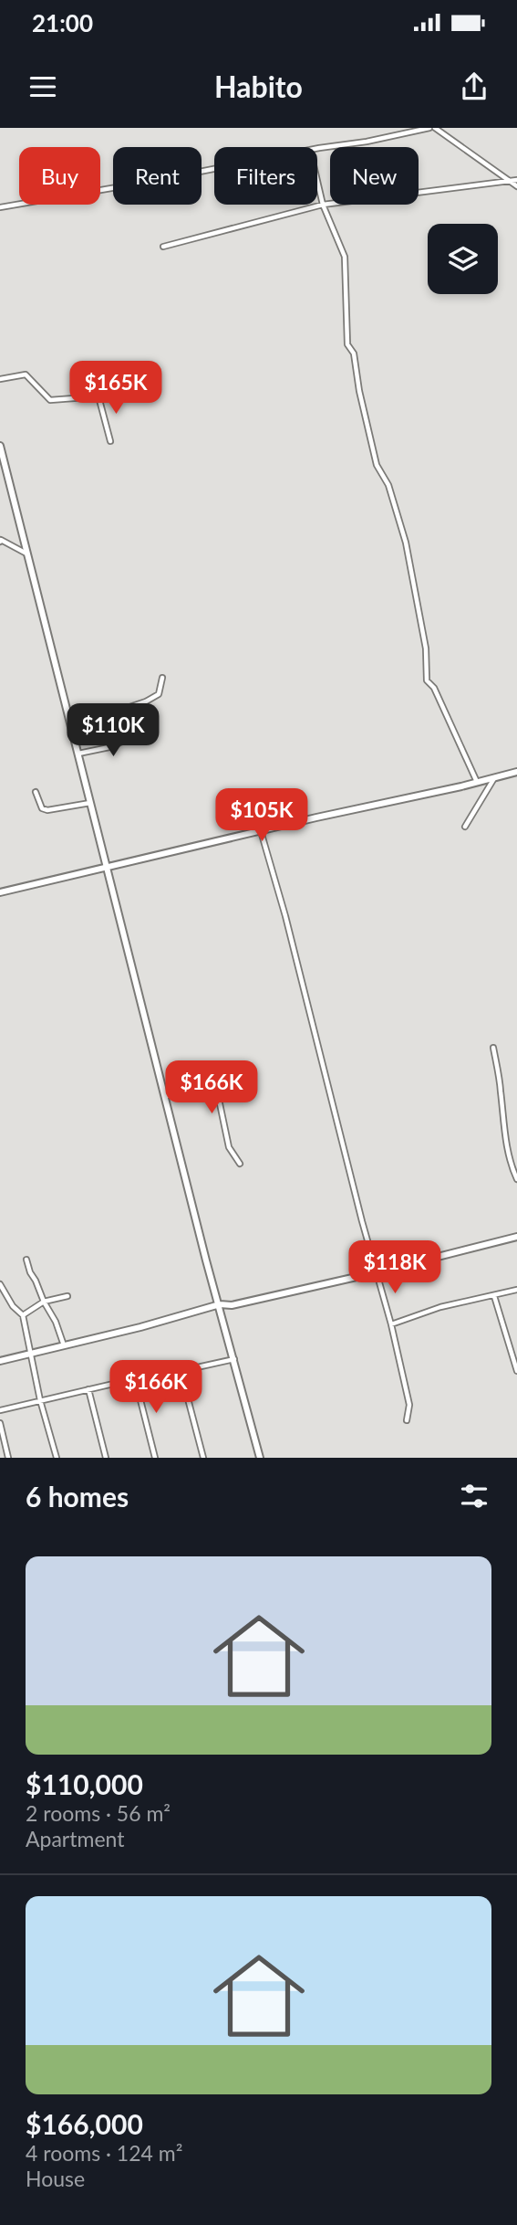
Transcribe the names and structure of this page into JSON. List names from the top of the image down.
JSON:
{
  "page": {
    "status": "21:00",
    "header": "Habito",
    "chip": [
      "Buy",
      "Rent",
      "Filters",
      "New"
    ],
    "price": [
      "$165K",
      "$110K",
      "$105K",
      "$166K",
      "$118K",
      "$166K"
    ],
    "heading": "6 homes",
    "list": [
      {
        "name": "$110,000",
        "note": "2 rooms · 56 m² · Apartment"
      },
      {
        "name": "$166,000",
        "note": "4 rooms · 124 m² · House"
      }
    ]
  }
}
